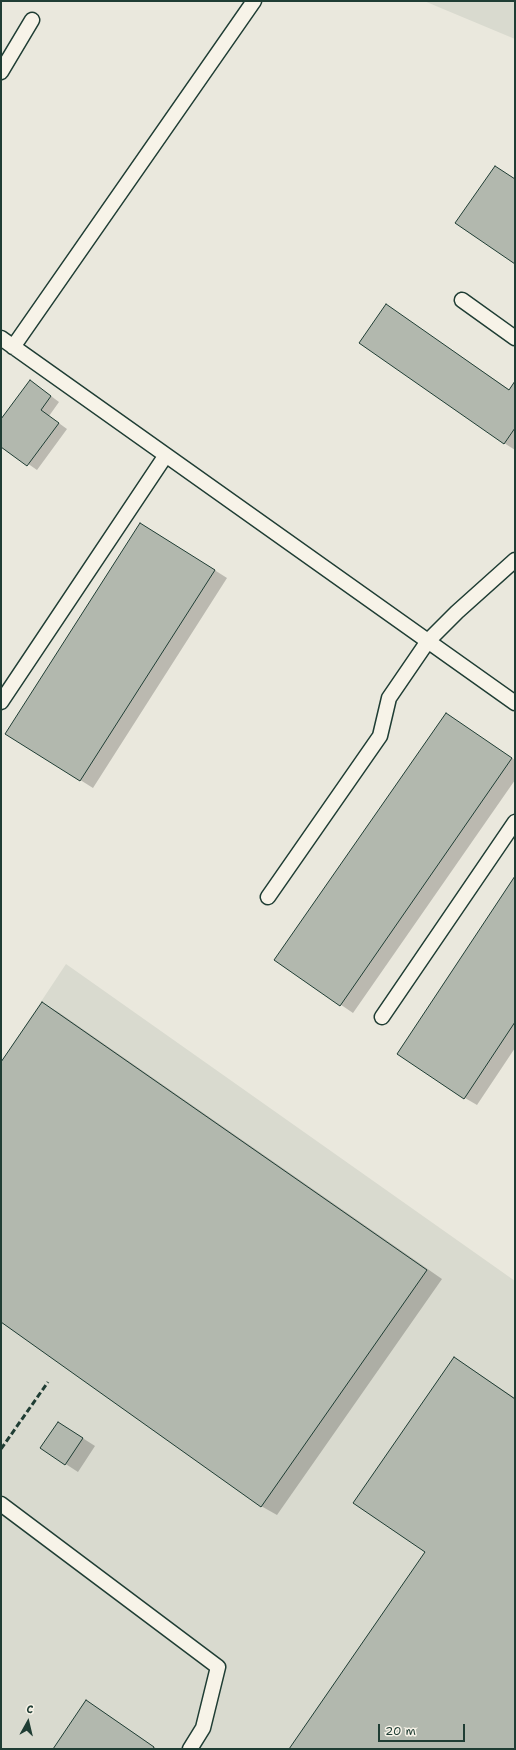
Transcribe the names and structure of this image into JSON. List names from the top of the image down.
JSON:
{
  "scale_bar": "20 m",
  "north": "top"
}
